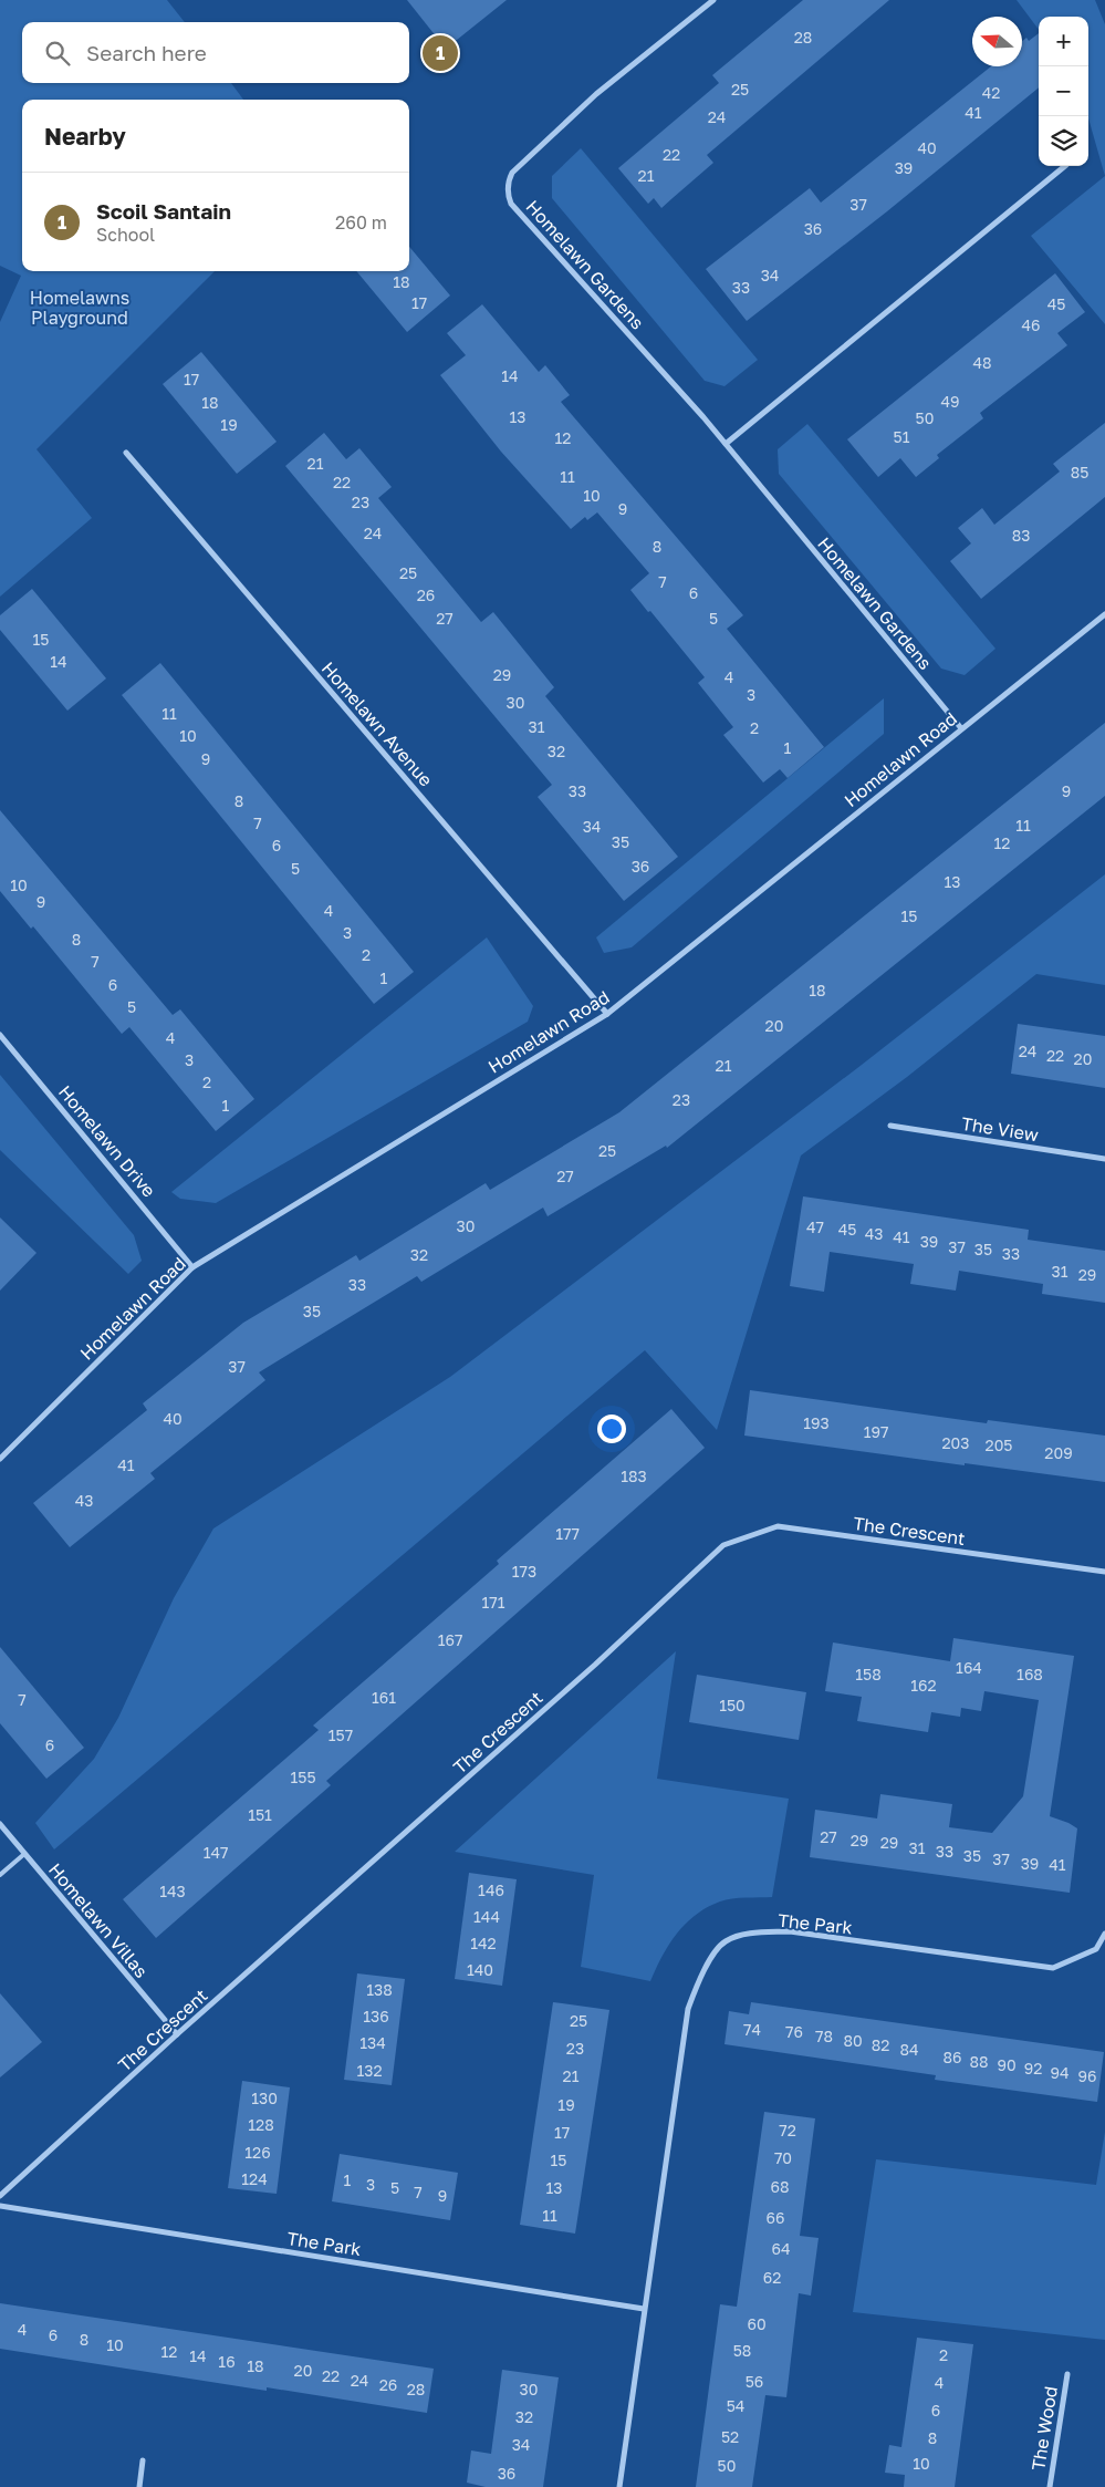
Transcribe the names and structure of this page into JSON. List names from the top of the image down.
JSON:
{
  "streets": {
    "street": [
      "Homelawn Gardens",
      "Homelawn Avenue",
      "Homelawn Road",
      "The View",
      "Homelawn Drive",
      "The Crescent",
      "Homelawn Villas",
      "The Park",
      "The Wood"
    ]
  },
  "crossings": [
    ["Homelawn Gardens", "Homelawn Road"],
    ["Homelawn Avenue", "Homelawn Road"],
    ["Homelawn Road", "Homelawn Drive"],
    ["The Crescent", "Homelawn Villas"]
  ],
  "parks": ["Homelawns Playground"],
  "house_numbers": [
    "28",
    "25",
    "42",
    "41",
    "24",
    "40",
    "22",
    "39",
    "21",
    "37",
    "36",
    "34",
    "18",
    "33",
    "17",
    "45",
    "46",
    "48",
    "14",
    "17",
    "49",
    "18",
    "13",
    "50",
    "19",
    "51",
    "12",
    "21",
    "85",
    "11",
    "22",
    "10",
    "23",
    "9",
    "24",
    "83",
    "8",
    "25",
    "7",
    "6",
    "26",
    "27",
    "5",
    "15",
    "14",
    "29",
    "4",
    "3",
    "30",
    "11",
    "31",
    "2",
    "10",
    "1",
    "32",
    "9",
    "33",
    "9",
    "8",
    "7",
    "11",
    "34",
    "35",
    "12",
    "6",
    "36",
    "5",
    "13",
    "10",
    "9",
    "4",
    "15",
    "3",
    "8",
    "2",
    "7",
    "1",
    "6",
    "18",
    "5",
    "20",
    "4",
    "24",
    "22",
    "20",
    "3",
    "21",
    "2",
    "23",
    "1",
    "25",
    "27",
    "30",
    "47",
    "45",
    "43",
    "41",
    "39",
    "37",
    "35",
    "33",
    "32",
    "31",
    "29",
    "33",
    "35",
    "37",
    "40",
    "193",
    "197",
    "203",
    "205",
    "209",
    "41",
    "183",
    "43",
    "177",
    "173",
    "171",
    "167",
    "164",
    "158",
    "168",
    "162",
    "161",
    "7",
    "150",
    "157",
    "6",
    "155",
    "151",
    "27",
    "29",
    "29",
    "31",
    "33",
    "147",
    "35",
    "37",
    "39",
    "41",
    "146",
    "143",
    "144",
    "142",
    "140",
    "138",
    "136",
    "25",
    "74",
    "76",
    "78",
    "80",
    "134",
    "82",
    "23",
    "84",
    "86",
    "88",
    "90",
    "92",
    "132",
    "94",
    "21",
    "96",
    "130",
    "19",
    "128",
    "72",
    "17",
    "126",
    "70",
    "15",
    "124",
    "1",
    "3",
    "68",
    "5",
    "13",
    "7",
    "9",
    "11",
    "66",
    "64",
    "62",
    "60",
    "4",
    "6",
    "8",
    "10",
    "58",
    "12",
    "2",
    "14",
    "16",
    "18",
    "20",
    "22",
    "24",
    "56",
    "4",
    "26",
    "28",
    "30",
    "54",
    "6",
    "32",
    "52",
    "8",
    "34",
    "10",
    "50",
    "36"
  ],
  "north": "left",
  "page": {
    "map_buttons": ["+", "−"],
    "search": "Search here",
    "pins": "1",
    "heading": "Nearby",
    "list": [
      {
        "mark": "1",
        "name": "Scoil Santain",
        "note": "School",
        "value": "260 m"
      }
    ]
  }
}
